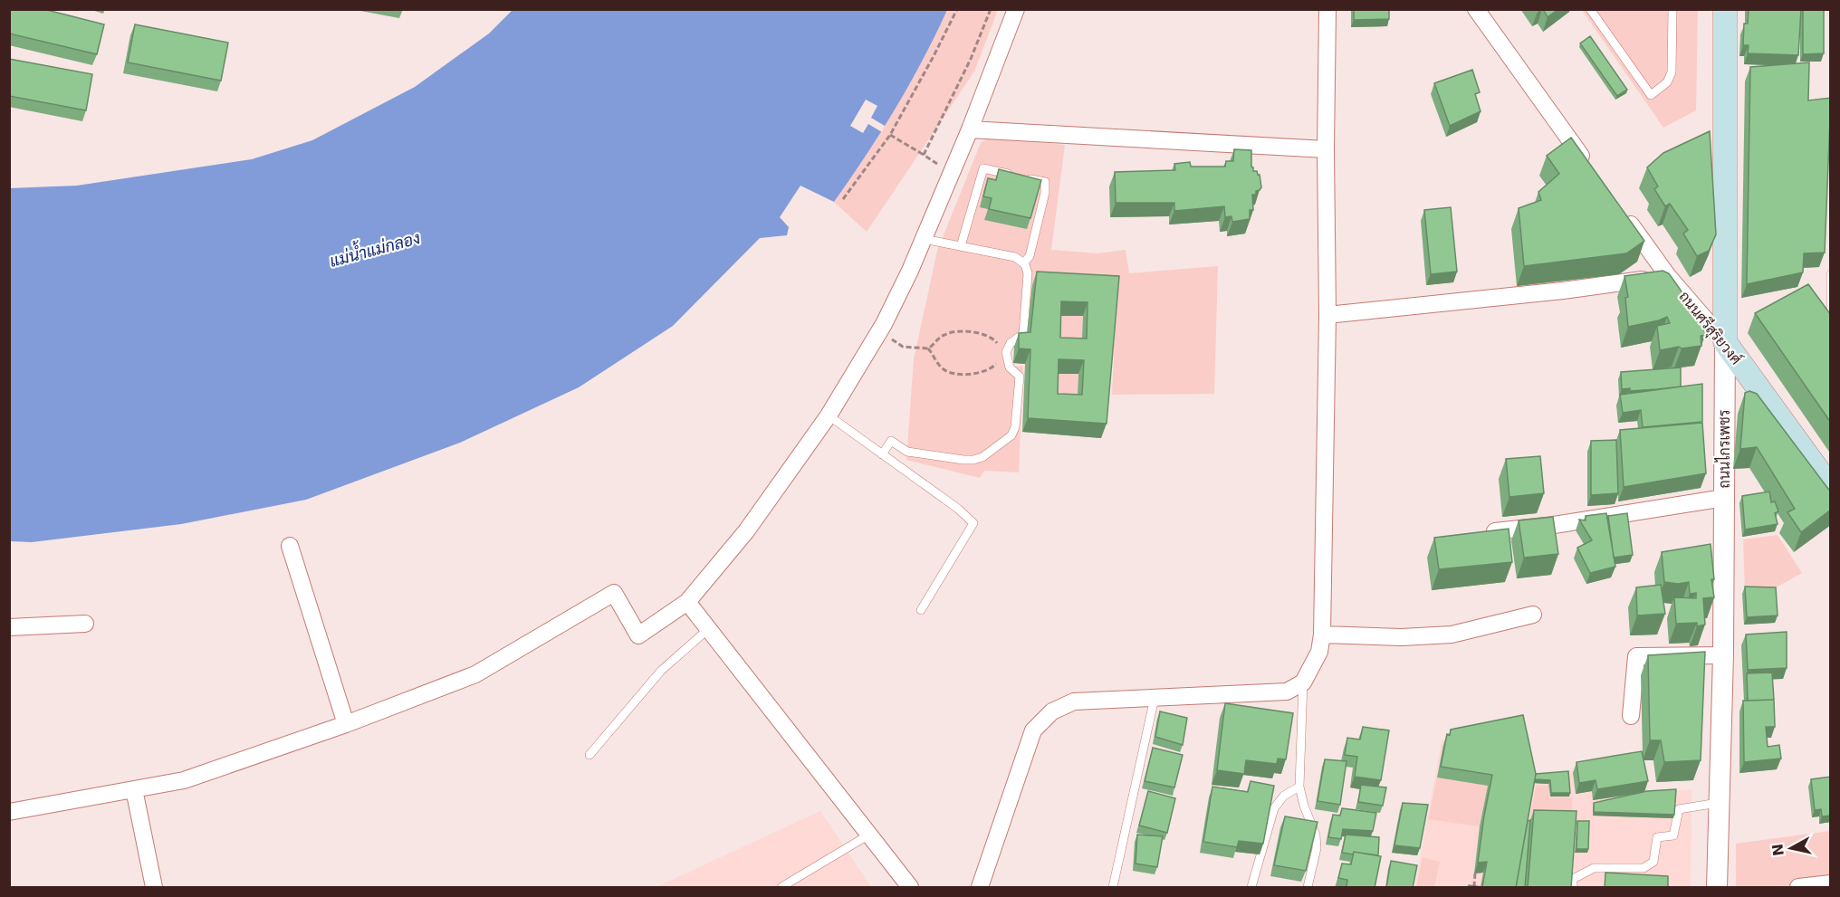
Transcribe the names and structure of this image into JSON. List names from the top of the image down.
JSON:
{
  "streets": {
    "main road": ["ถนนศรีสุริยวงศ์", "ถนนไกรเพชร"]
  },
  "crossings": [
    ["ถนนศรีสุริยวงศ์", "ถนนไกรเพชร"]
  ],
  "water": ["แม่น้ำแม่กลอง"],
  "north": "left"
}
